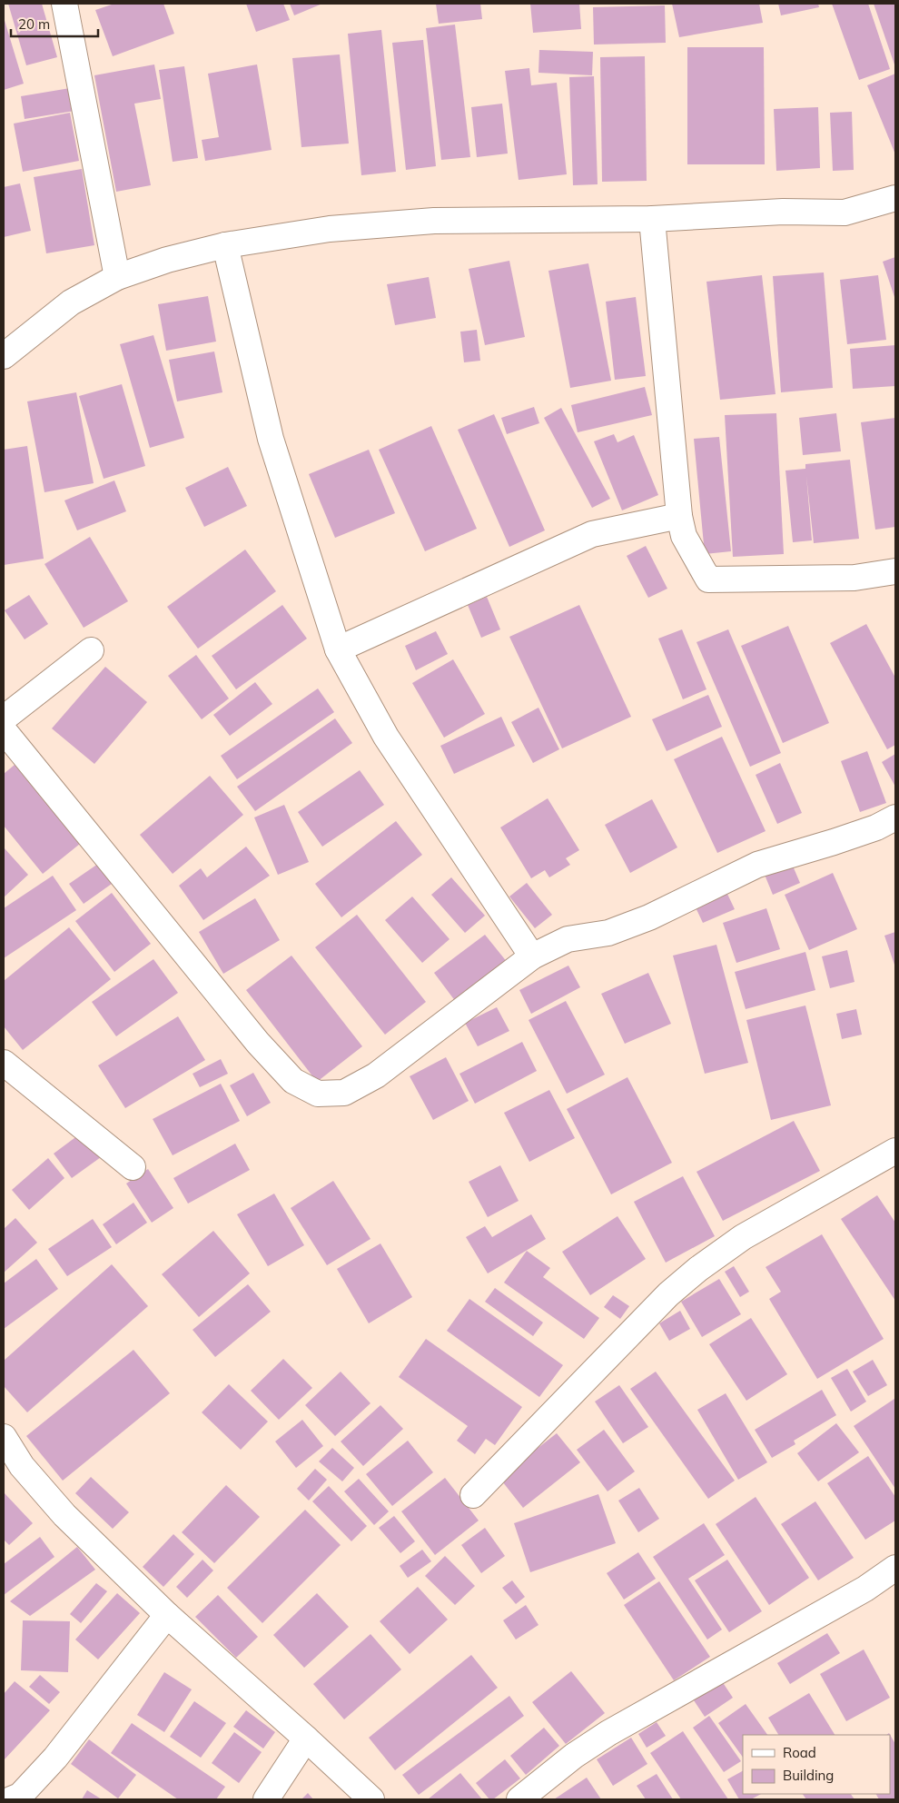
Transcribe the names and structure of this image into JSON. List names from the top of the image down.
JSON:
{
  "legend": ["Road", "Building"],
  "scale_bar": "20 m"
}
